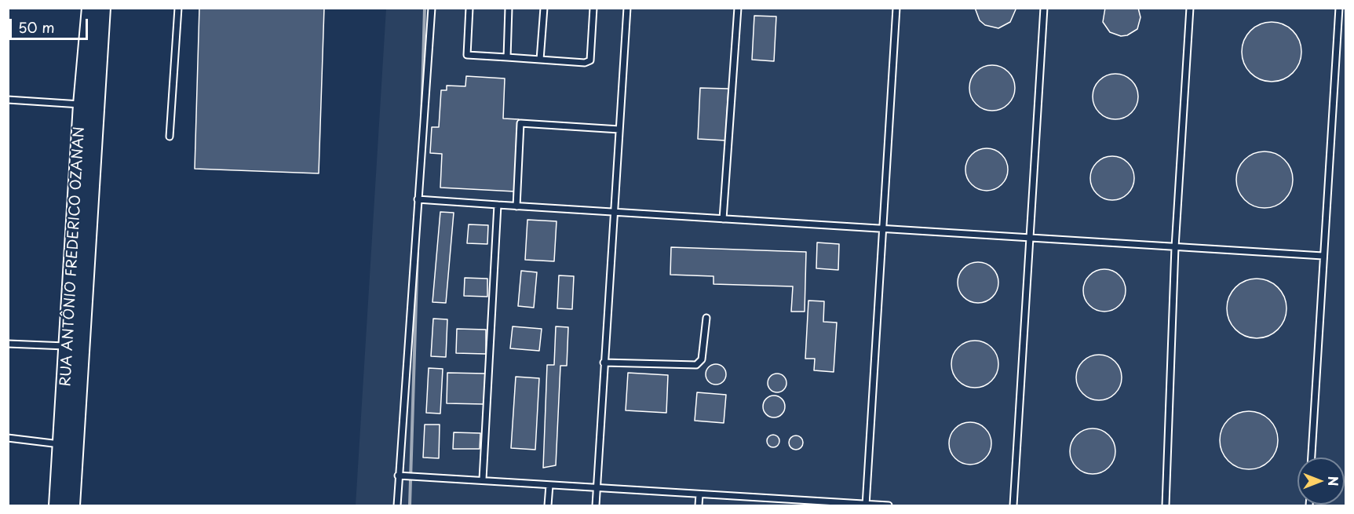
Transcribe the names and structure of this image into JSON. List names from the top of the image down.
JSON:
{
  "streets": {
    "main road": ["RUA ANTÔNIO FREDERICO OZANAN"]
  },
  "scale_bar": "50 m",
  "north": "right"
}
